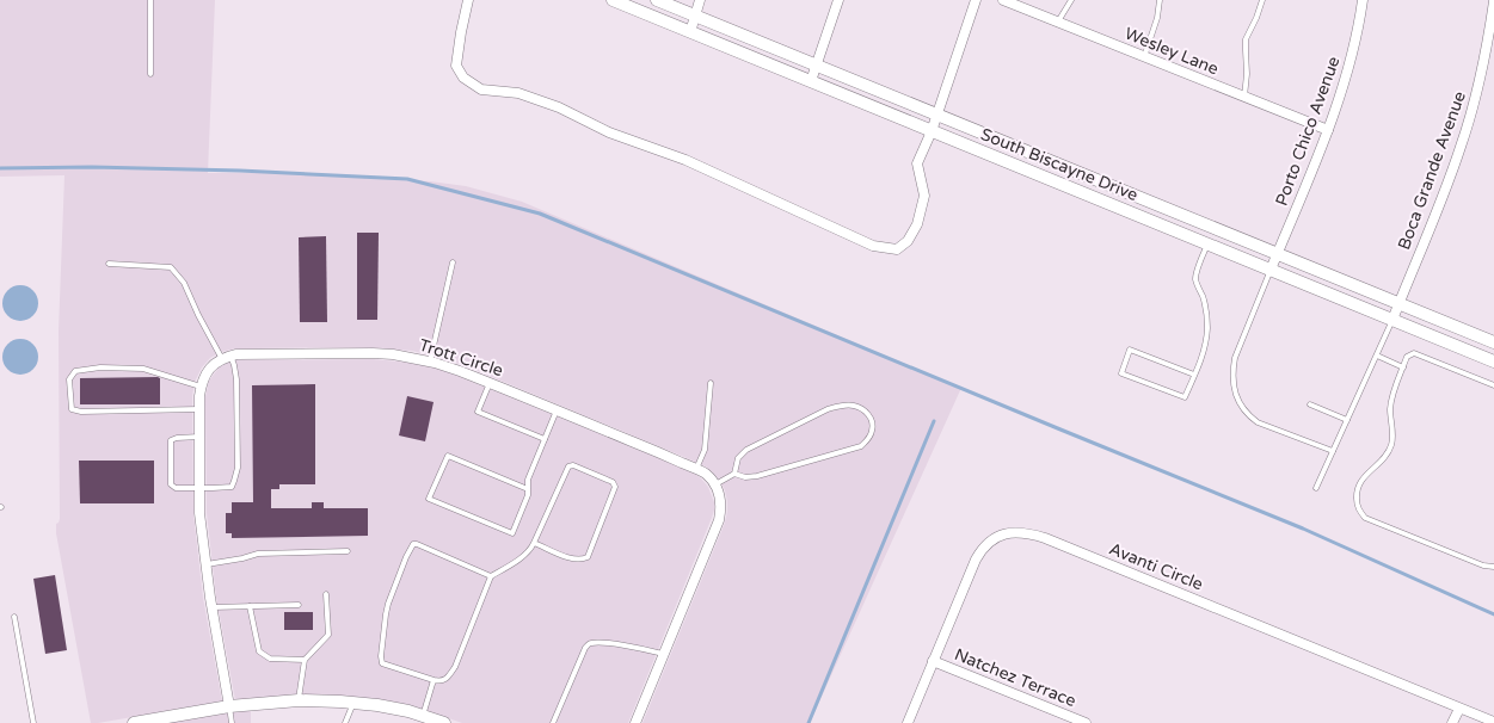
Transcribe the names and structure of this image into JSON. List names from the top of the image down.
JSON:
{
  "streets": {
    "street": [
      "Wesley Lane",
      "Porto Chico Avenue",
      "South Biscayne Drive",
      "Boca Grande Avenue",
      "Trott Circle",
      "Avanti Circle",
      "Natchez Terrace"
    ]
  },
  "crossings": [
    ["Wesley Lane", "Porto Chico Avenue"],
    ["Porto Chico Avenue", "South Biscayne Drive"],
    ["South Biscayne Drive", "Boca Grande Avenue"],
    ["Avanti Circle", "Natchez Terrace"]
  ]
}
